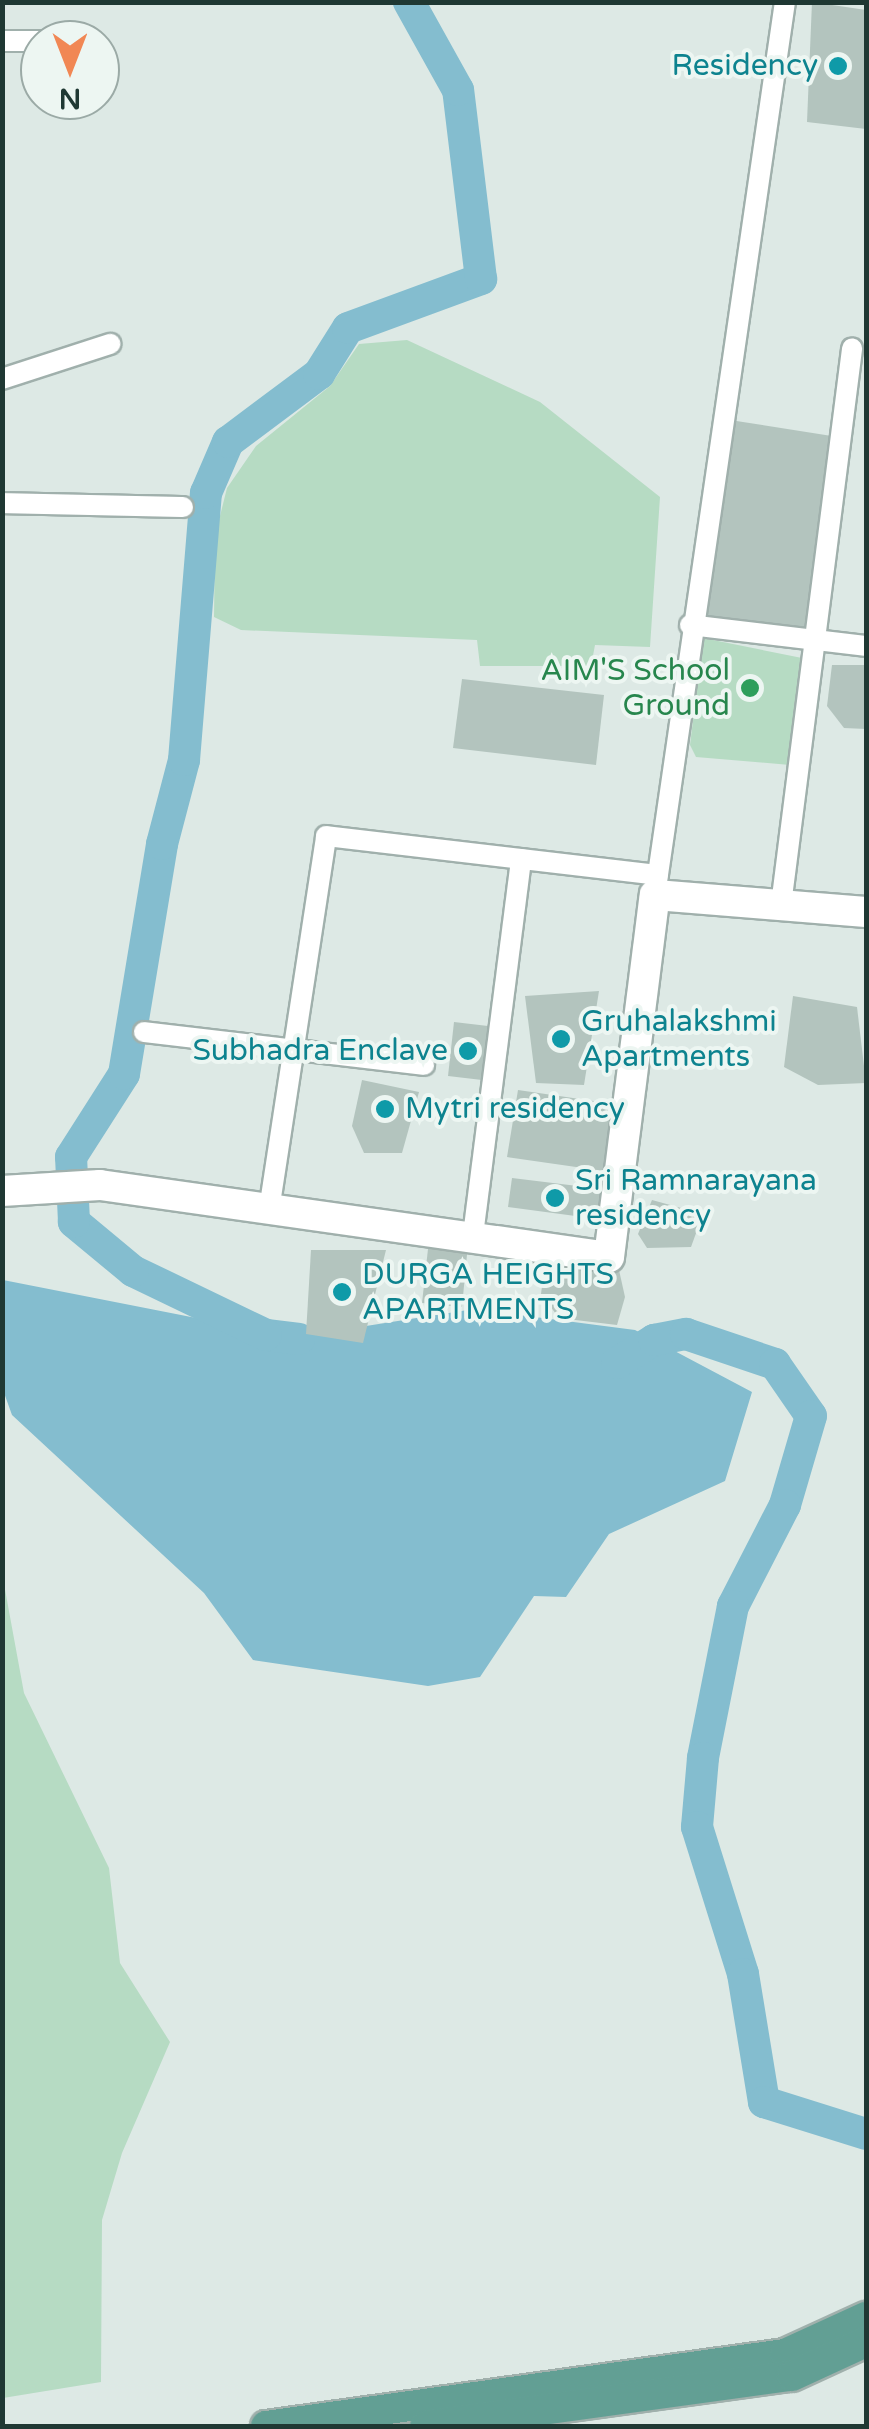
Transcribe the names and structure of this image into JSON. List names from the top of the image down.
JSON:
{
  "places": [
    "Residency",
    "AIM'S School Ground",
    "Gruhalakshmi Apartments",
    "Subhadra Enclave",
    "Mytri residency",
    "Sri Ramnarayana residency",
    "DURGA HEIGHTS APARTMENTS"
  ],
  "north": "bottom"
}
